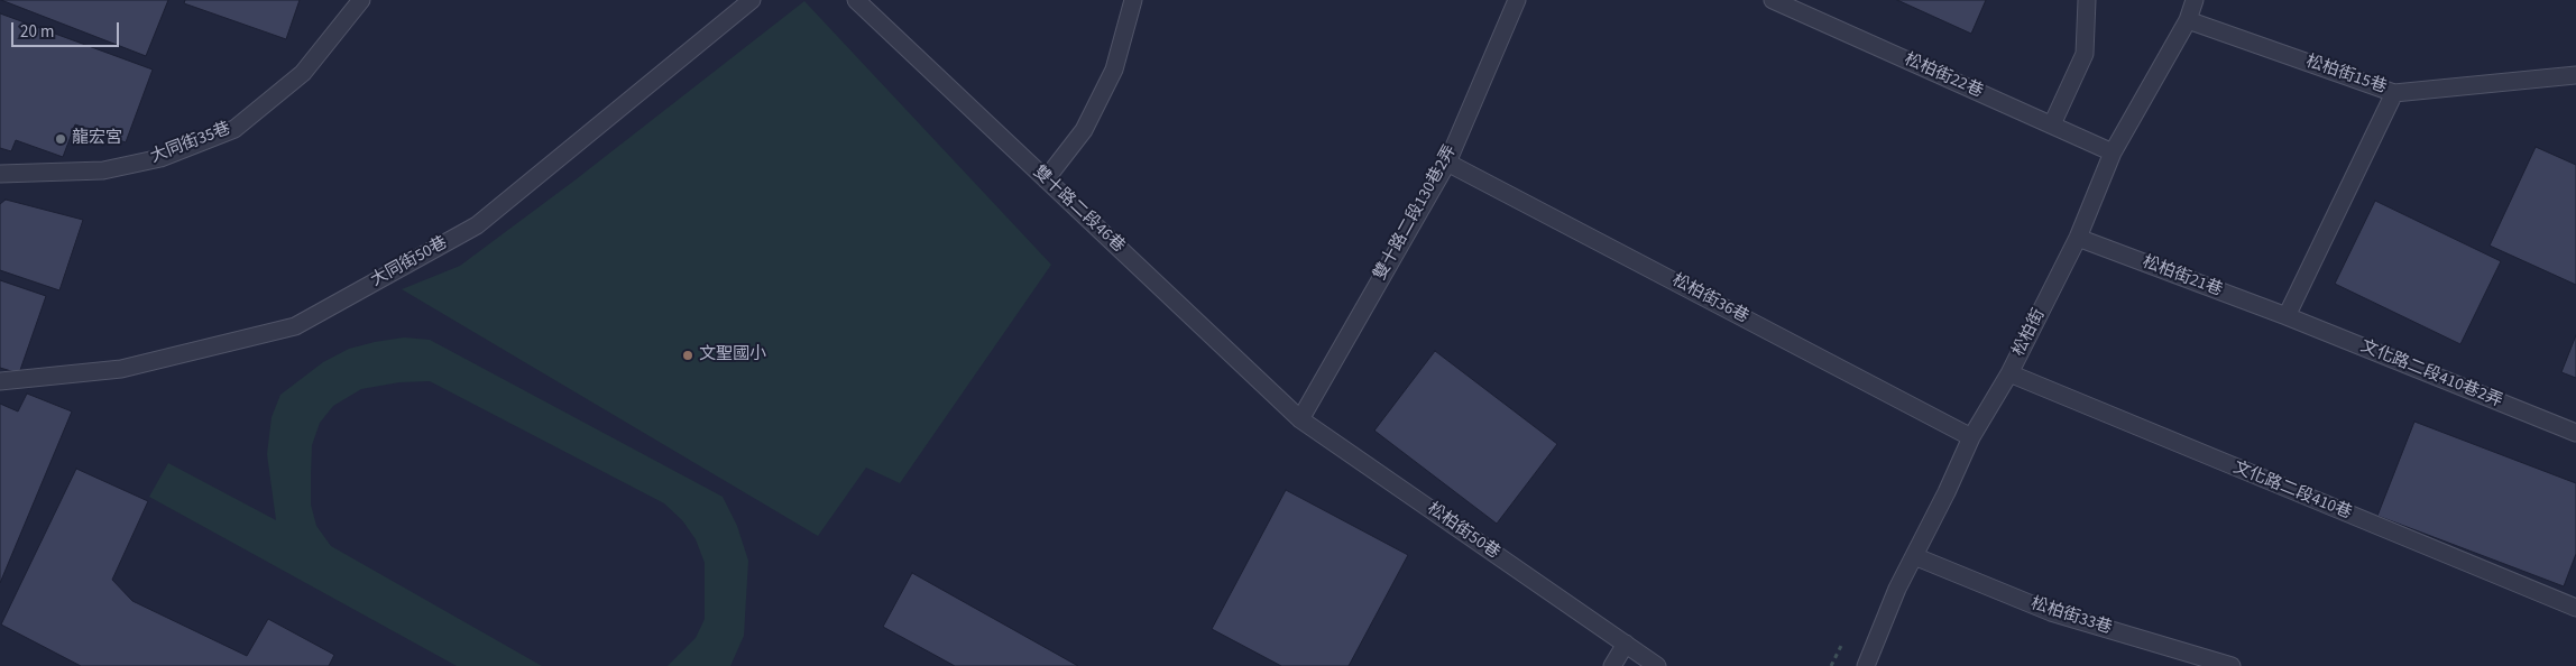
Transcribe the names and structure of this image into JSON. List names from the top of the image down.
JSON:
{
  "streets": {
    "street": [
      "松柏街15巷",
      "松柏街22巷",
      "大同街35巷",
      "雙十路二段46巷",
      "雙十路二段130巷2弄",
      "大同街50巷",
      "松柏街21巷",
      "松柏街36巷",
      "松柏街",
      "文化路二段410巷2弄",
      "文化路二段410巷",
      "松柏街50巷",
      "松柏街33巷"
    ]
  },
  "crossings": [
    ["松柏街15巷", "松柏街"],
    ["松柏街22巷", "松柏街"],
    ["雙十路二段46巷", "雙十路二段130巷2弄"],
    ["雙十路二段46巷", "松柏街50巷"],
    ["雙十路二段130巷2弄", "松柏街36巷"],
    ["雙十路二段130巷2弄", "松柏街50巷"],
    ["松柏街21巷", "松柏街"],
    ["松柏街21巷", "文化路二段410巷2弄"],
    ["松柏街36巷", "松柏街"],
    ["松柏街", "文化路二段410巷"],
    ["松柏街", "松柏街33巷"]
  ],
  "places": ["龍宏宮", "文聖國小"],
  "scale_bar": "20 m"
}
